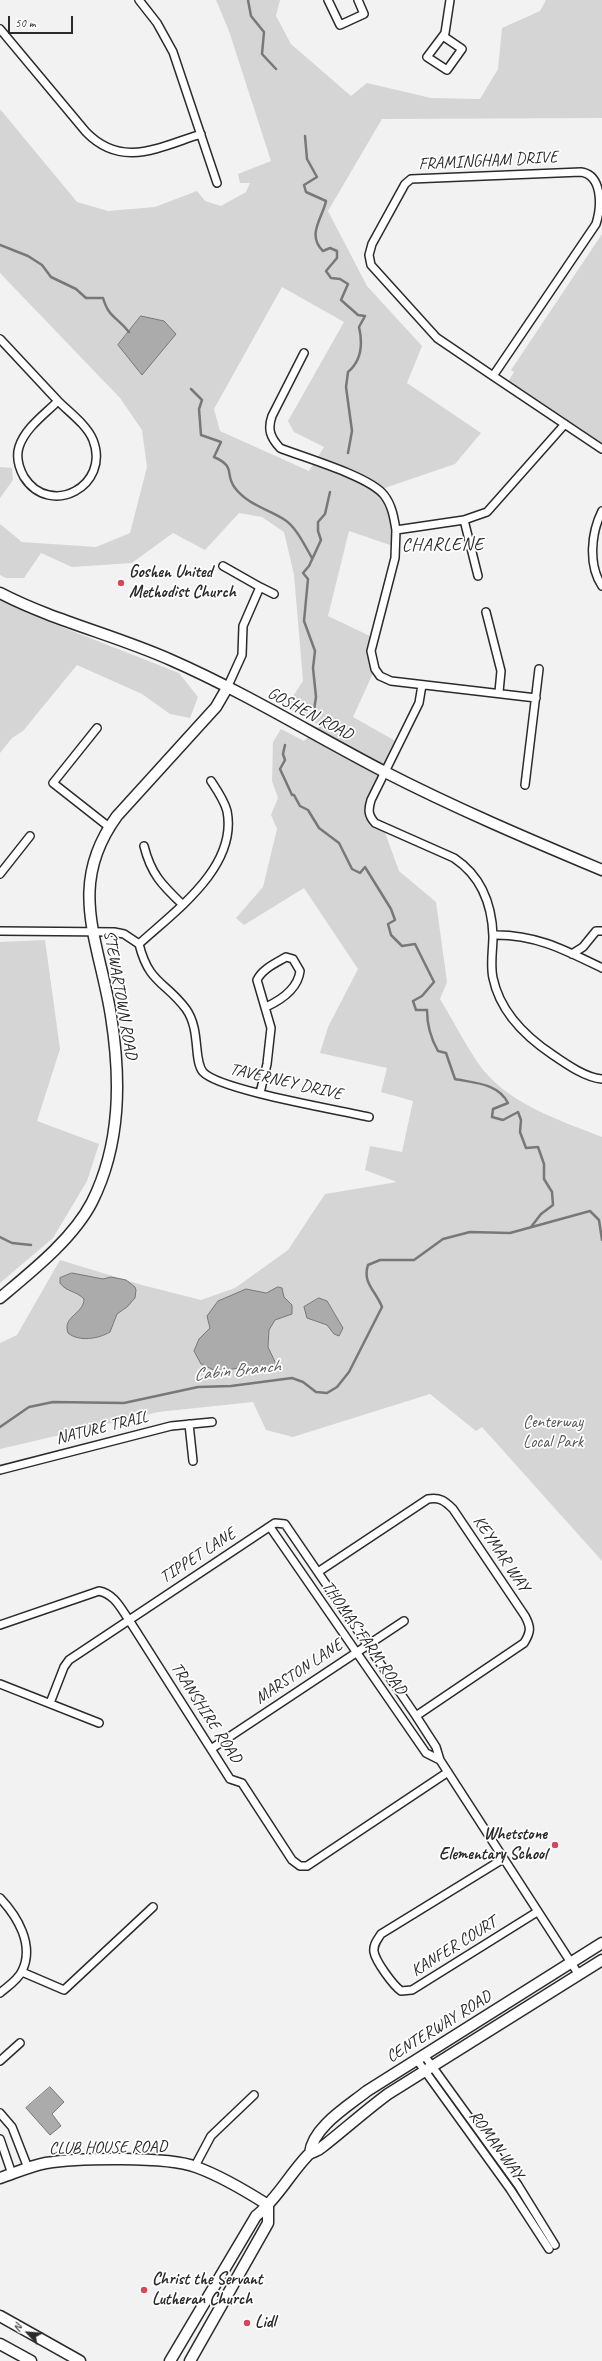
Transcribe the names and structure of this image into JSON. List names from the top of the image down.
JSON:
{
  "streets": {
    "street": [
      "FRAMINGHAM DRIVE",
      "GOSHEN ROAD",
      "STEWARTOWN ROAD",
      "TAVERNEY DRIVE",
      "NATURE TRAIL",
      "KEYMAR WAY",
      "TIPPET LANE",
      "THOMAS FARM ROAD",
      "MARSTON LANE",
      "TRANSHIRE ROAD",
      "KANFER COURT",
      "CENTERWAY ROAD",
      "ROMAN WAY",
      "CLUB HOUSE ROAD"
    ]
  },
  "crossings": [
    ["GOSHEN ROAD", "STEWARTOWN ROAD"],
    ["KEYMAR WAY", "THOMAS FARM ROAD"],
    ["TIPPET LANE", "THOMAS FARM ROAD"],
    ["TIPPET LANE", "TRANSHIRE ROAD"],
    ["THOMAS FARM ROAD", "MARSTON LANE"],
    ["THOMAS FARM ROAD", "TRANSHIRE ROAD"],
    ["THOMAS FARM ROAD", "KANFER COURT"],
    ["THOMAS FARM ROAD", "CENTERWAY ROAD"],
    ["MARSTON LANE", "TRANSHIRE ROAD"],
    ["CENTERWAY ROAD", "ROMAN WAY"],
    ["CENTERWAY ROAD", "CLUB HOUSE ROAD"]
  ],
  "districts": ["CHARLENE"],
  "water": ["Cabin Branch"],
  "parks": ["Centerway Local Park"],
  "places": [
    "Goshen United Methodist Church",
    "Whetstone Elementary School",
    "Christ the Servant Lutheran Church",
    "Lidl"
  ],
  "scale_bar": "50 m",
  "north": "top left"
}
